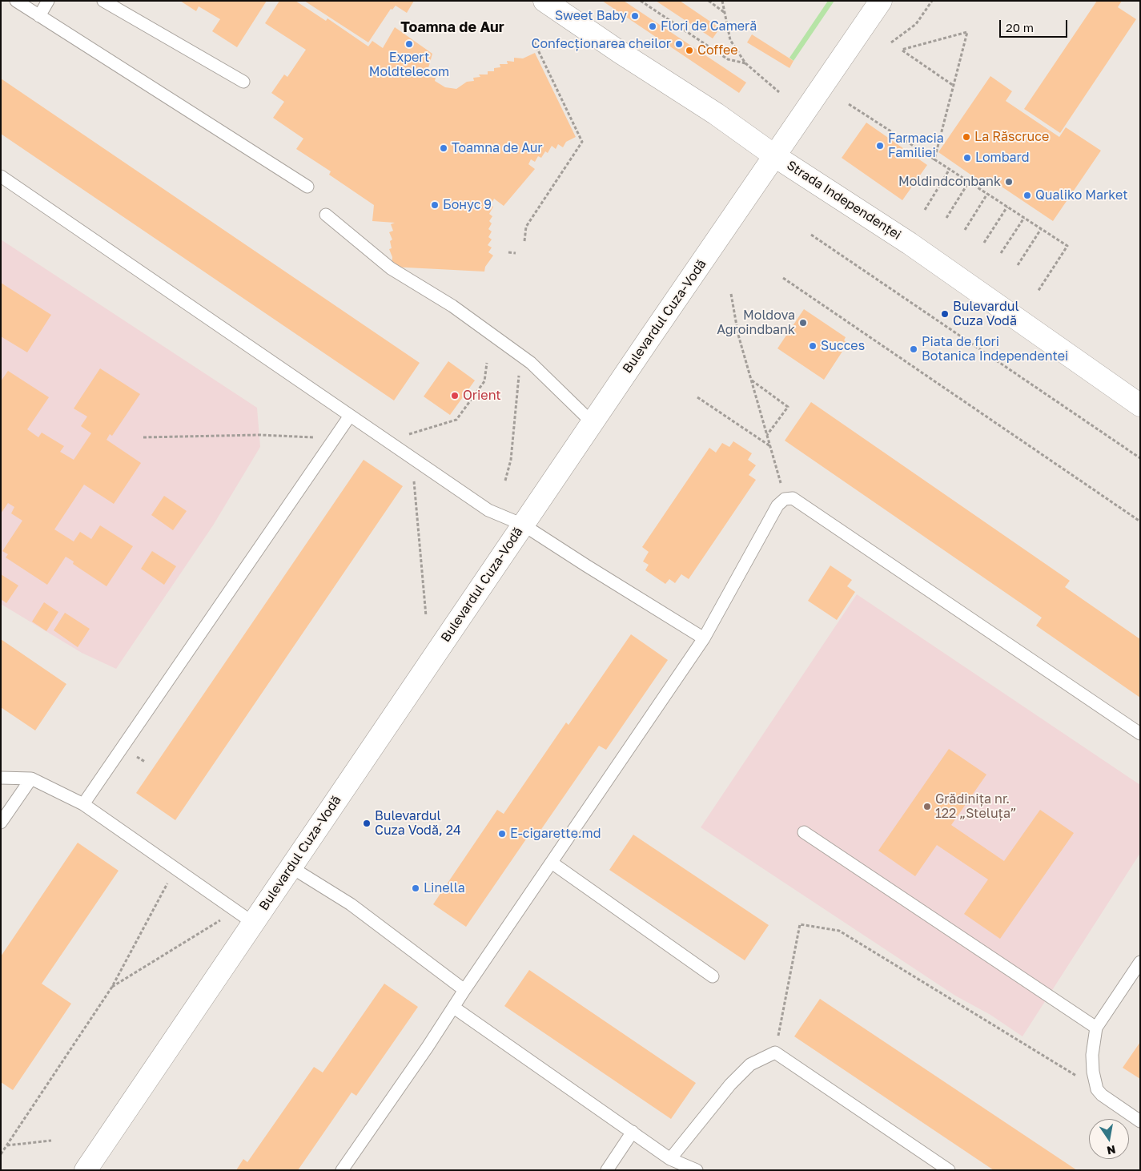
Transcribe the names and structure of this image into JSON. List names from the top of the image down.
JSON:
{
  "streets": {
    "main road": ["Strada Independenței", "Bulevardul Cuza-Vodă"]
  },
  "crossings": [
    ["Strada Independenței", "Bulevardul Cuza-Vodă"]
  ],
  "districts": ["Toamna de Aur"],
  "places": [
    "Sweet Baby",
    "Flori de Cameră",
    "Expert Moldtelecom",
    "Confecționarea cheilor",
    "Coffee",
    "La Răscruce",
    "Farmacia Familiei",
    "Toamna de Aur",
    "Lombard",
    "Moldindconbank",
    "Qualiko Market",
    "Бонус 9",
    "Bulevardul Cuza Vodă",
    "Moldova Agroindbank",
    "Succes",
    "Piata de flori Botanica Independentei",
    "Orient",
    "Grădinița nr. 122 „Steluța”",
    "Bulevardul Cuza Vodă, 24",
    "E-cigarette.md",
    "Linella"
  ],
  "scale_bar": "20 m",
  "north": "bottom"
}
